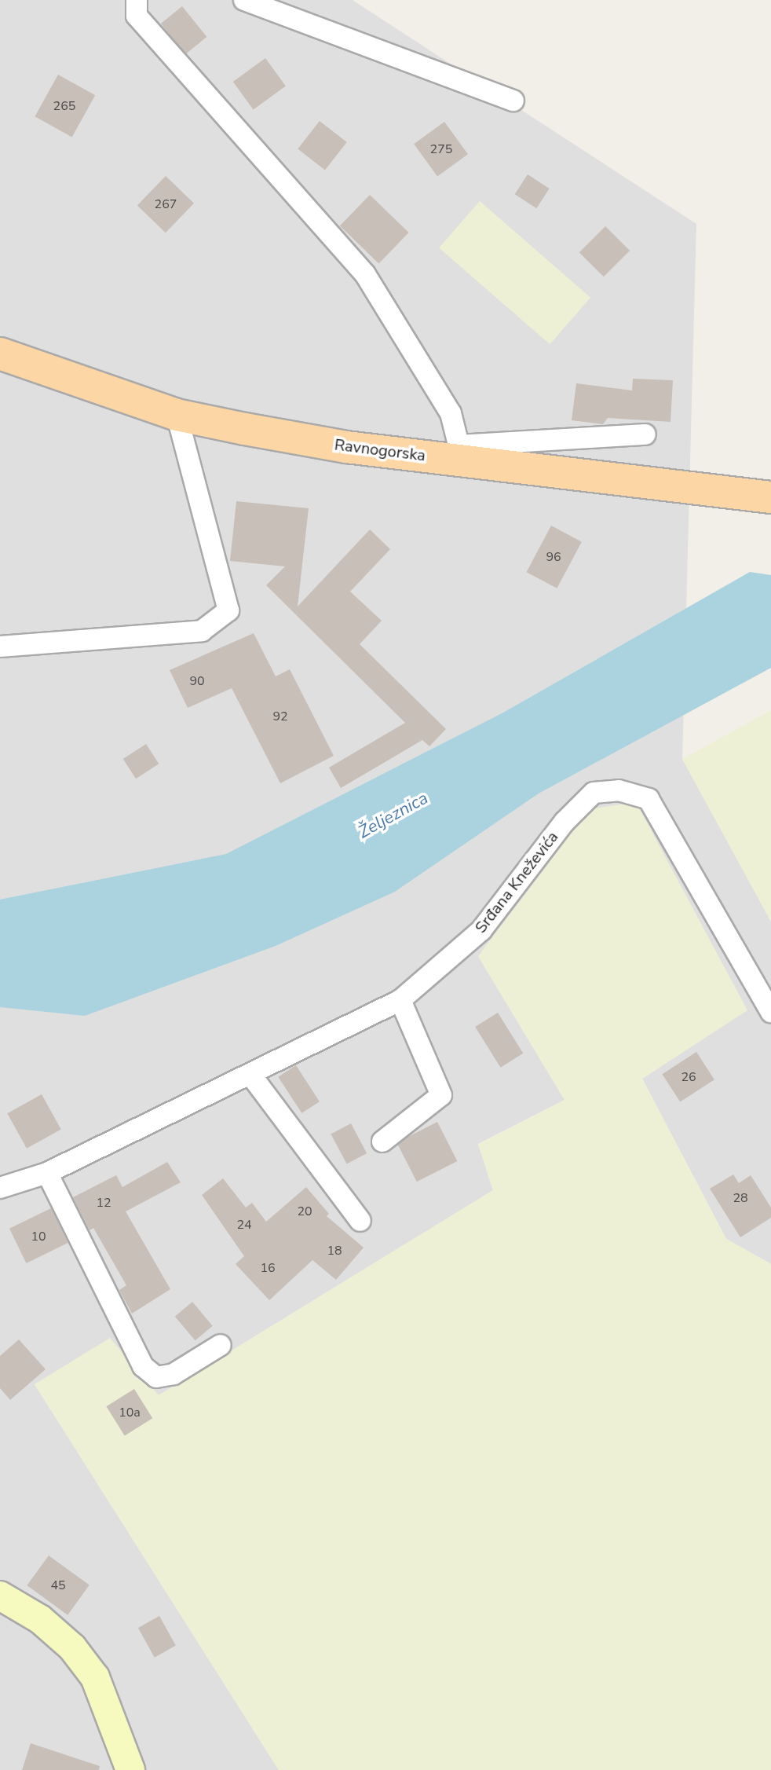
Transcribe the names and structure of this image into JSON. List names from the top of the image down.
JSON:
{
  "streets": {
    "main road": ["Ravnogorska"],
    "street": ["Srđana Kneževića"]
  },
  "water": ["Željeznica"],
  "house_numbers": [
    "265",
    "275",
    "267",
    "96",
    "90",
    "92",
    "26",
    "28",
    "12",
    "20",
    "24",
    "10",
    "18",
    "16",
    "10a",
    "45"
  ]
}
